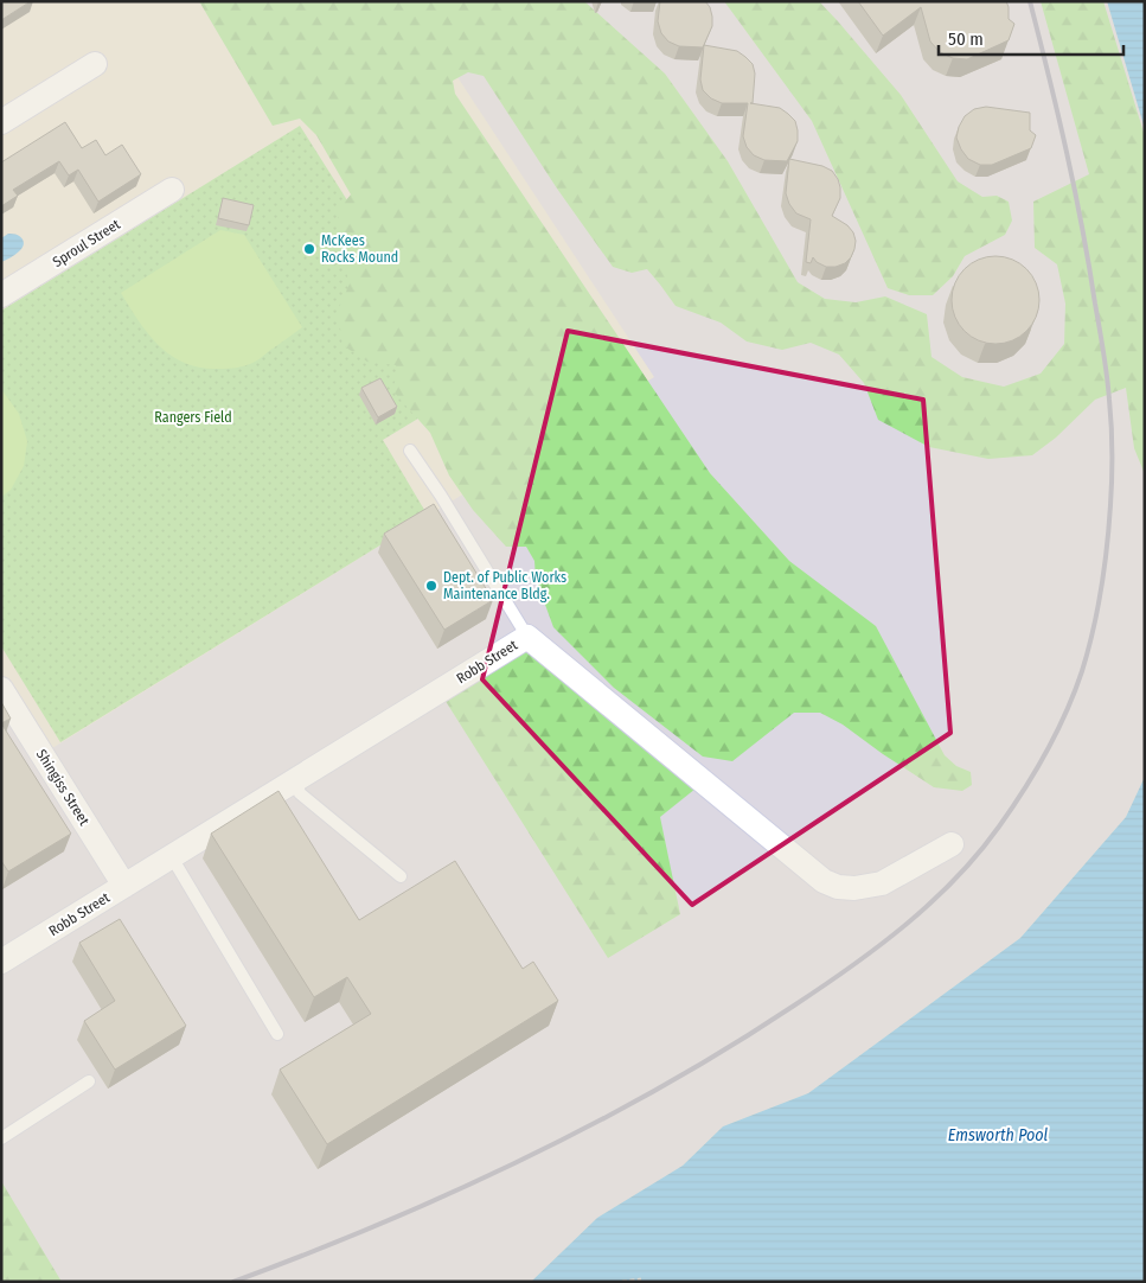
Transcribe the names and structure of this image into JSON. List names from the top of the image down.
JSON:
{
  "streets": {
    "street": ["Sproul Street", "Robb Street", "Shingiss Street"]
  },
  "crossings": [
    ["Robb Street", "Shingiss Street"]
  ],
  "water": ["Emsworth Pool"],
  "parks": ["Rangers Field"],
  "places": ["McKees Rocks Mound", "Dept. of Public Works Maintenance Bldg."],
  "scale_bar": "50 m"
}
